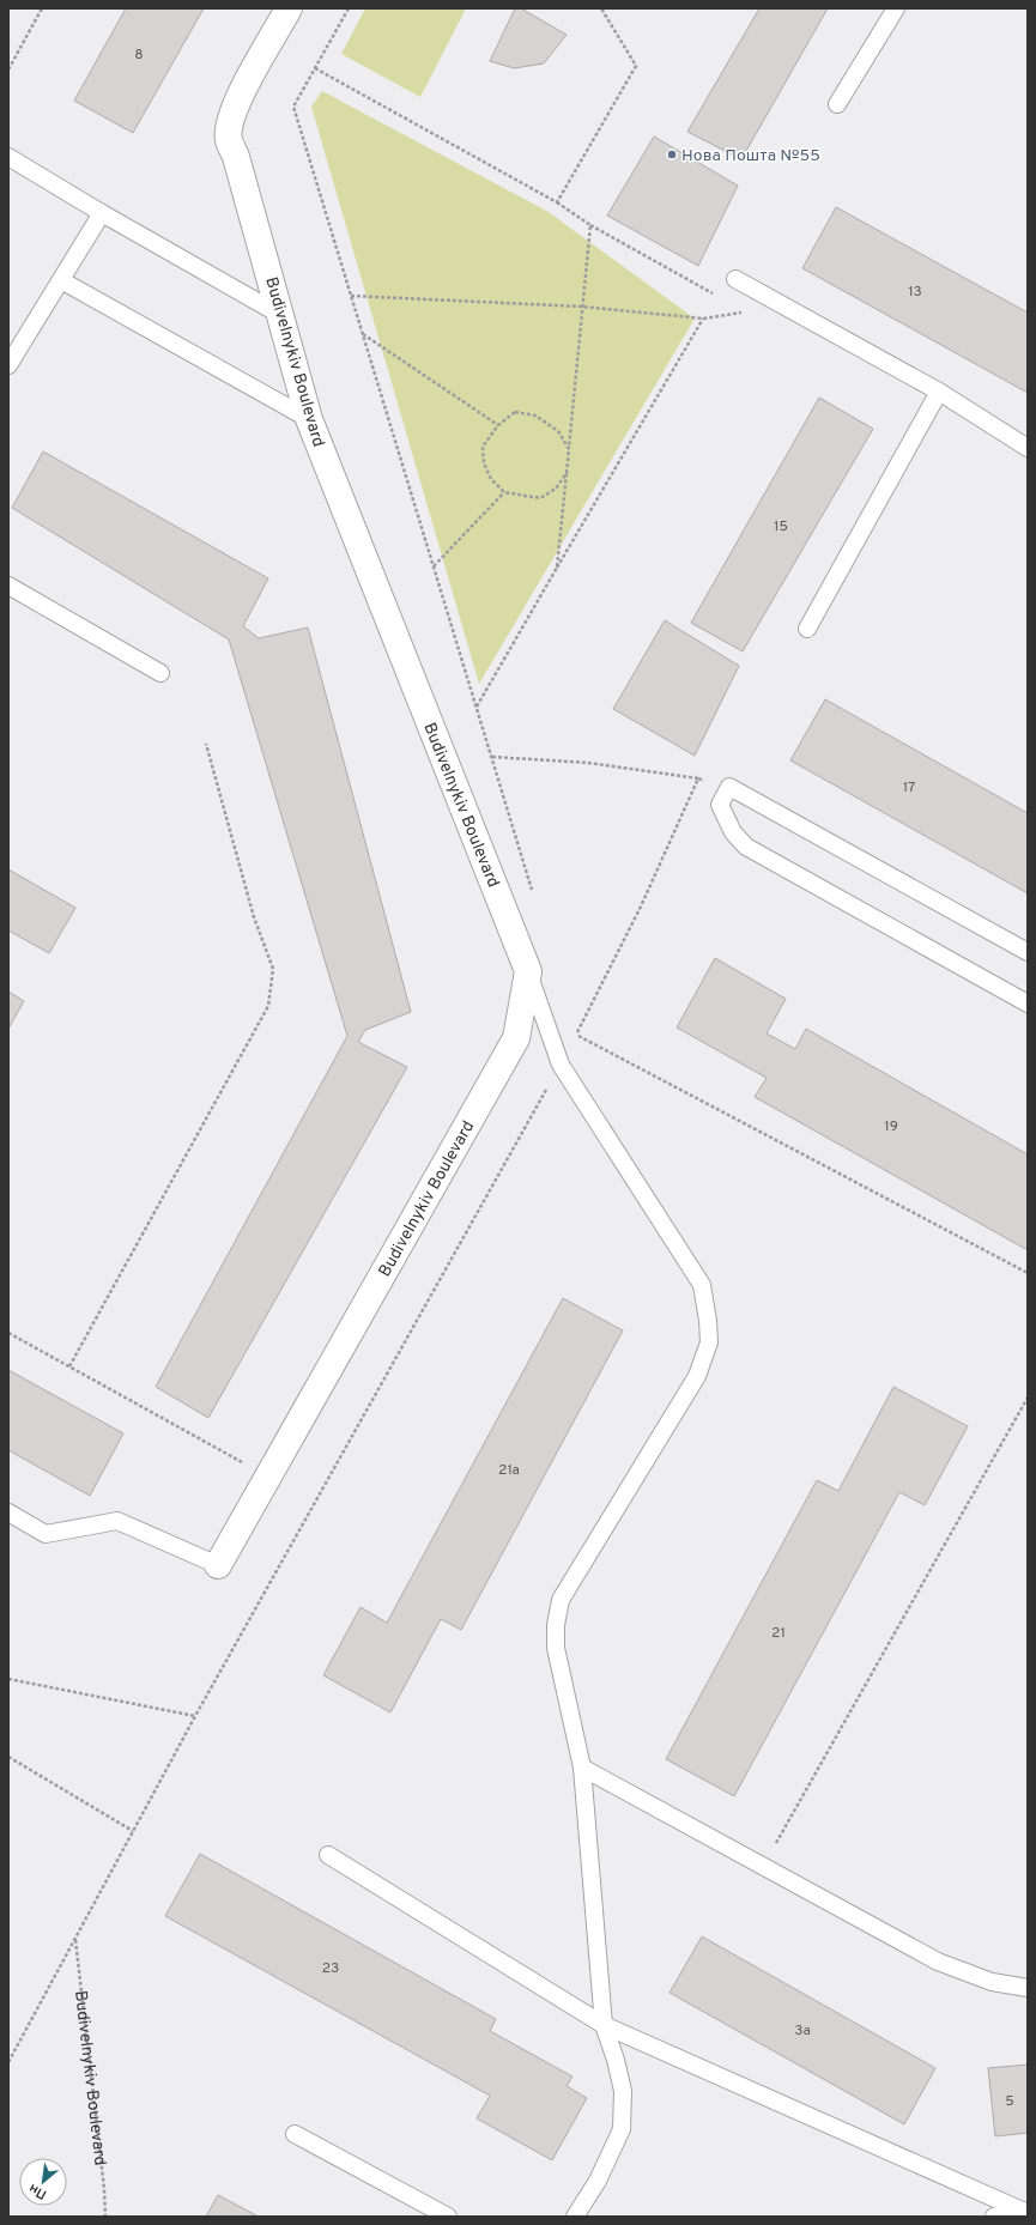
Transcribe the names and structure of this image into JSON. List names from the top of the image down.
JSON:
{
  "streets": {
    "street": ["Budivelnykiv Boulevard"]
  },
  "places": ["Нова Пошта №55"],
  "house_numbers": [
    "8",
    "13",
    "15",
    "17",
    "19",
    "21а",
    "21",
    "23",
    "3а",
    "5"
  ],
  "north": "bottom left"
}
